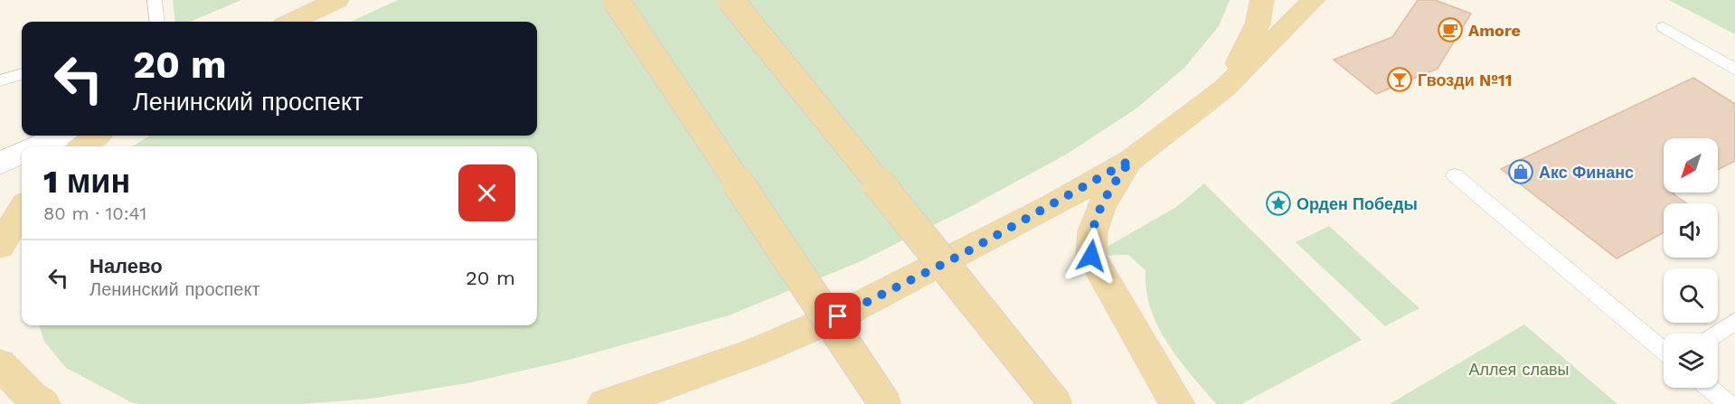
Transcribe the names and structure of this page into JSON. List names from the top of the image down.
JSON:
{
  "parks": ["Аллея славы"],
  "places": {
    "cafe": ["Amore"],
    "bar": ["Гвозди №11"],
    "shop": ["Акс Финанс"],
    "place": ["Орден Победы"]
  },
  "north": "bottom left",
  "page": {
    "turn": ["20 m", "Ленинский проспект"],
    "heading": ["1 мин", "80 m · 10:41"],
    "list": [
      {
        "name": "Налево",
        "note": "Ленинский проспект",
        "value": "20 m"
      }
    ]
  }
}
